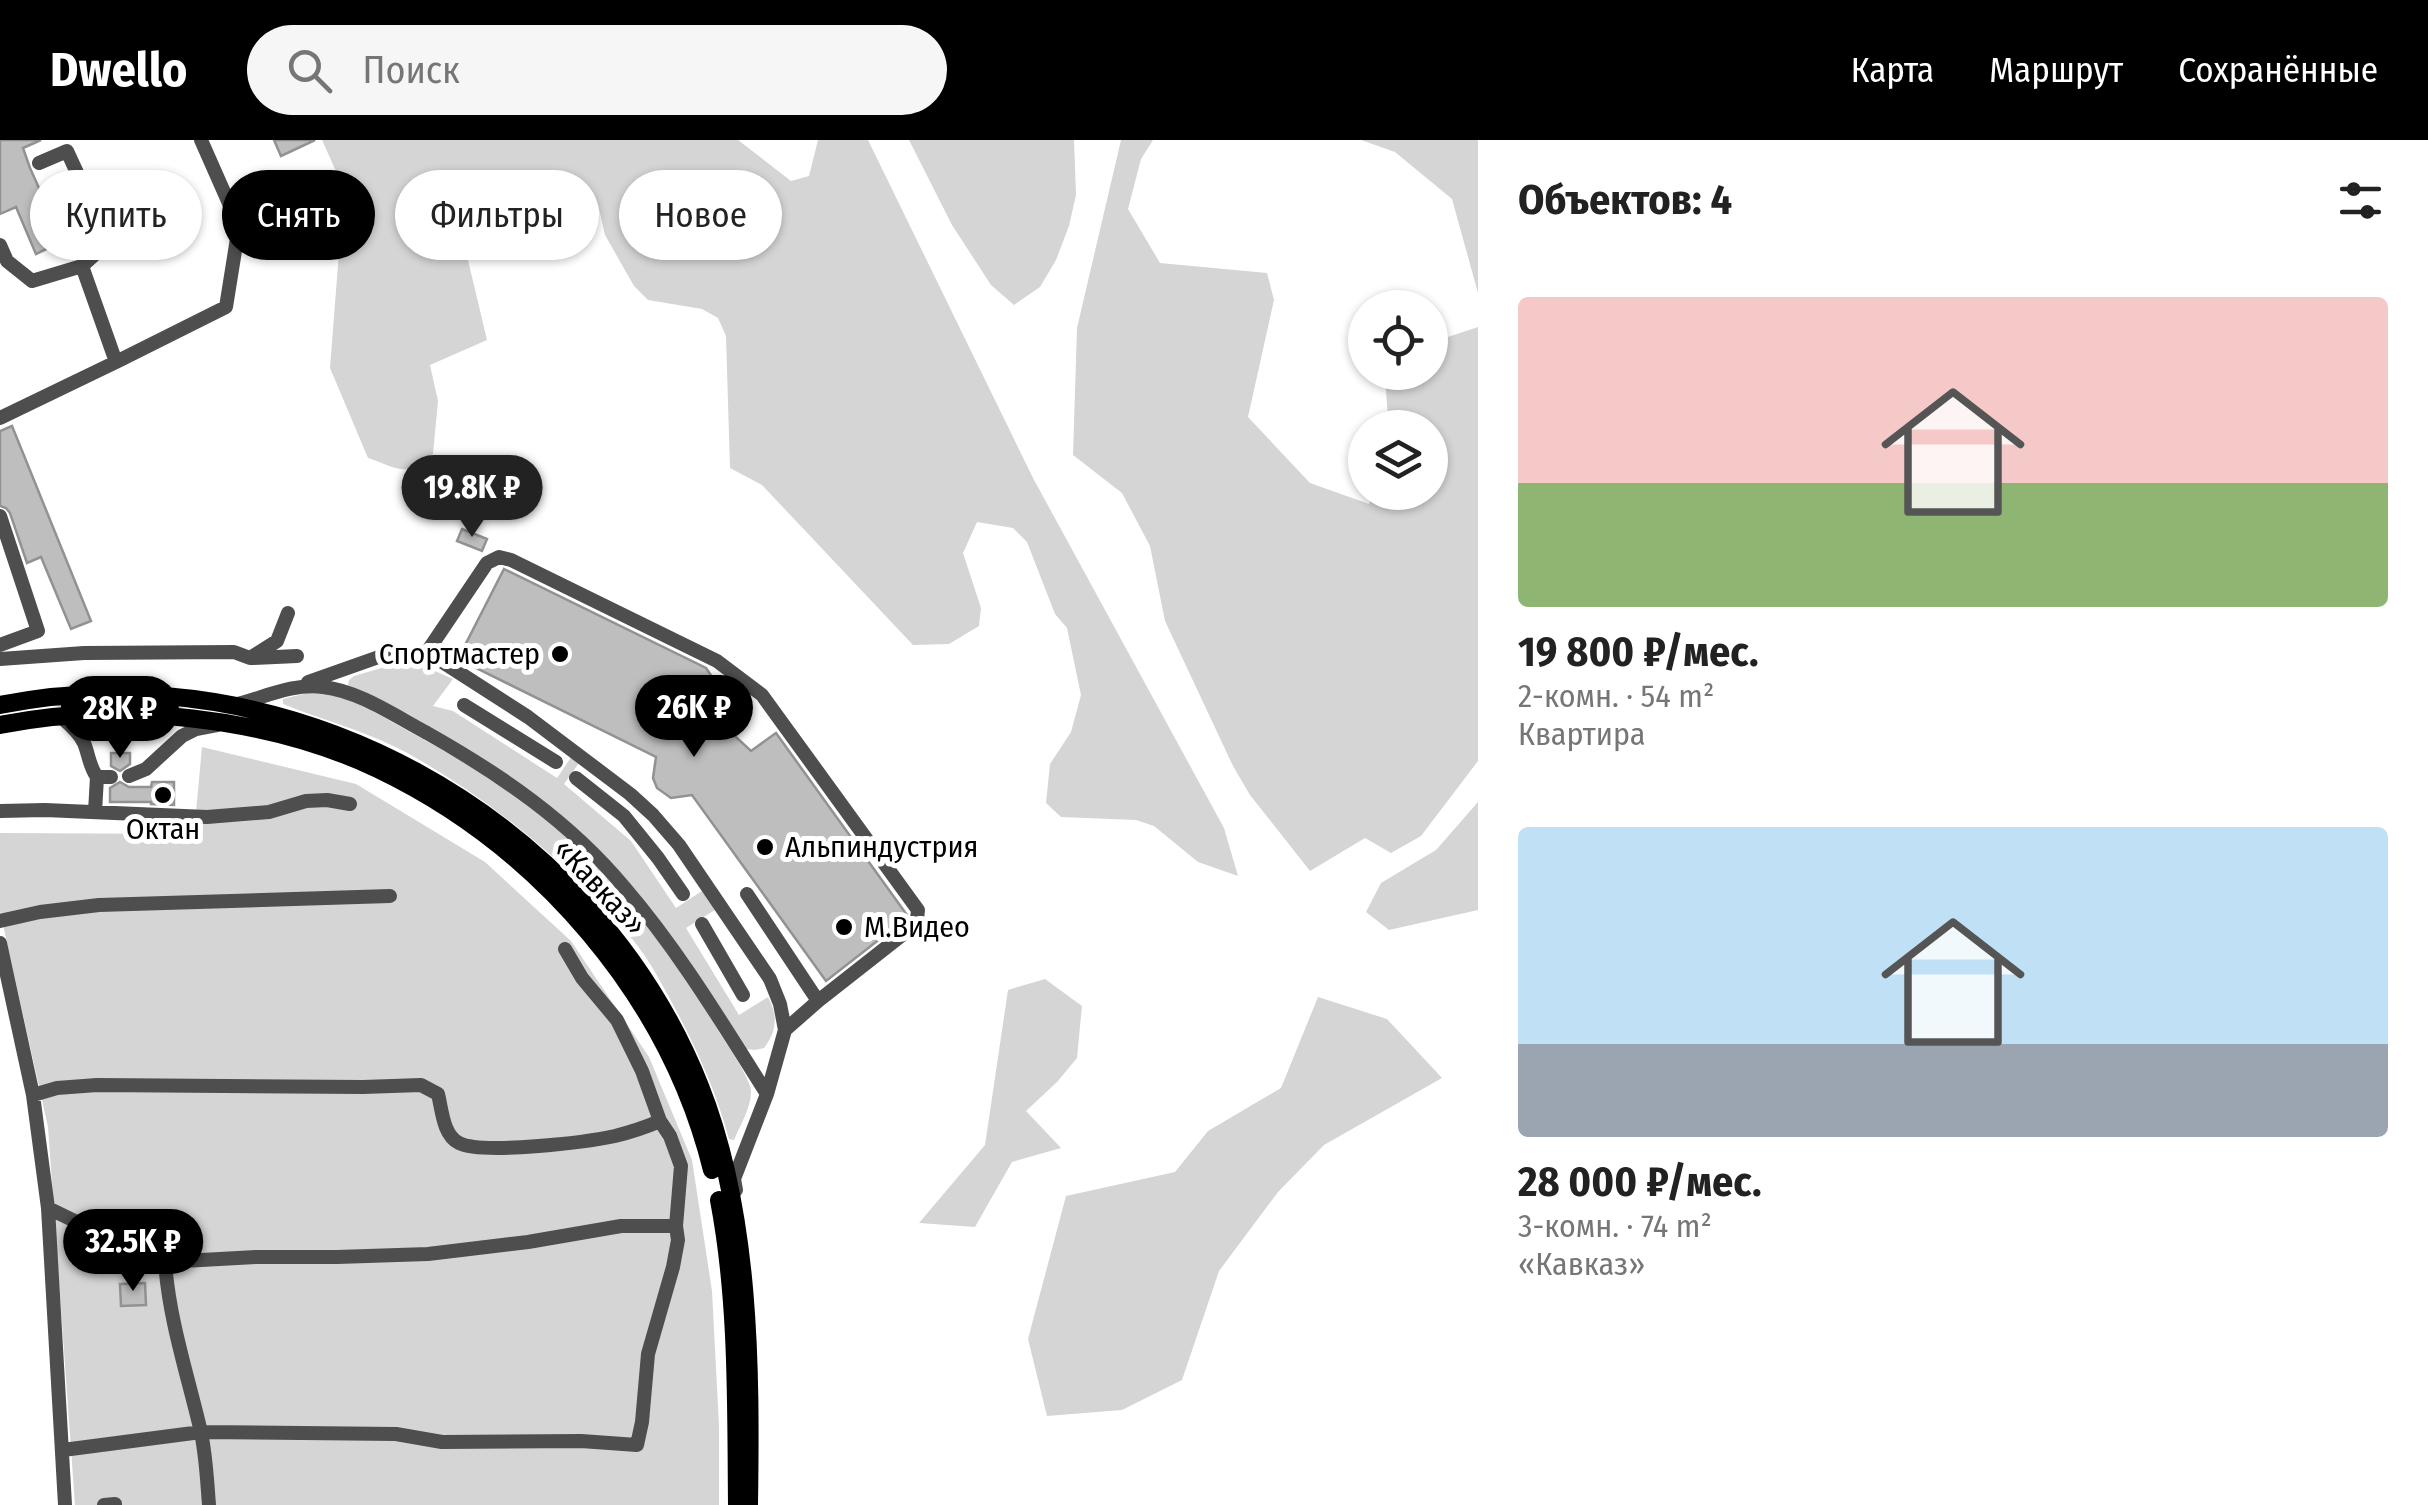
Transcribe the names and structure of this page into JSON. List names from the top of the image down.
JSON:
{
  "streets": {
    "main road": ["«Кавказ»"]
  },
  "places": [
    "Спортмастер",
    "Октан",
    "Альпиндустрия",
    "М.Видео"
  ],
  "page": {
    "header": "Dwello",
    "search": "Поиск",
    "nav": ["Карта", "Маршрут", "Сохранённые"],
    "heading": "Объектов: 4",
    "chip": [
      "Купить",
      "Снять",
      "Фильтры",
      "Новое"
    ],
    "list": [
      {
        "name": "19 800 ₽/мес.",
        "note": "2-комн. · 54 m² · Квартира"
      },
      {
        "name": "28 000 ₽/мес.",
        "note": "3-комн. · 74 m² · «Кавказ»"
      }
    ],
    "price": [
      "19.8K ₽",
      "26K ₽",
      "28K ₽",
      "32.5K ₽"
    ]
  }
}
